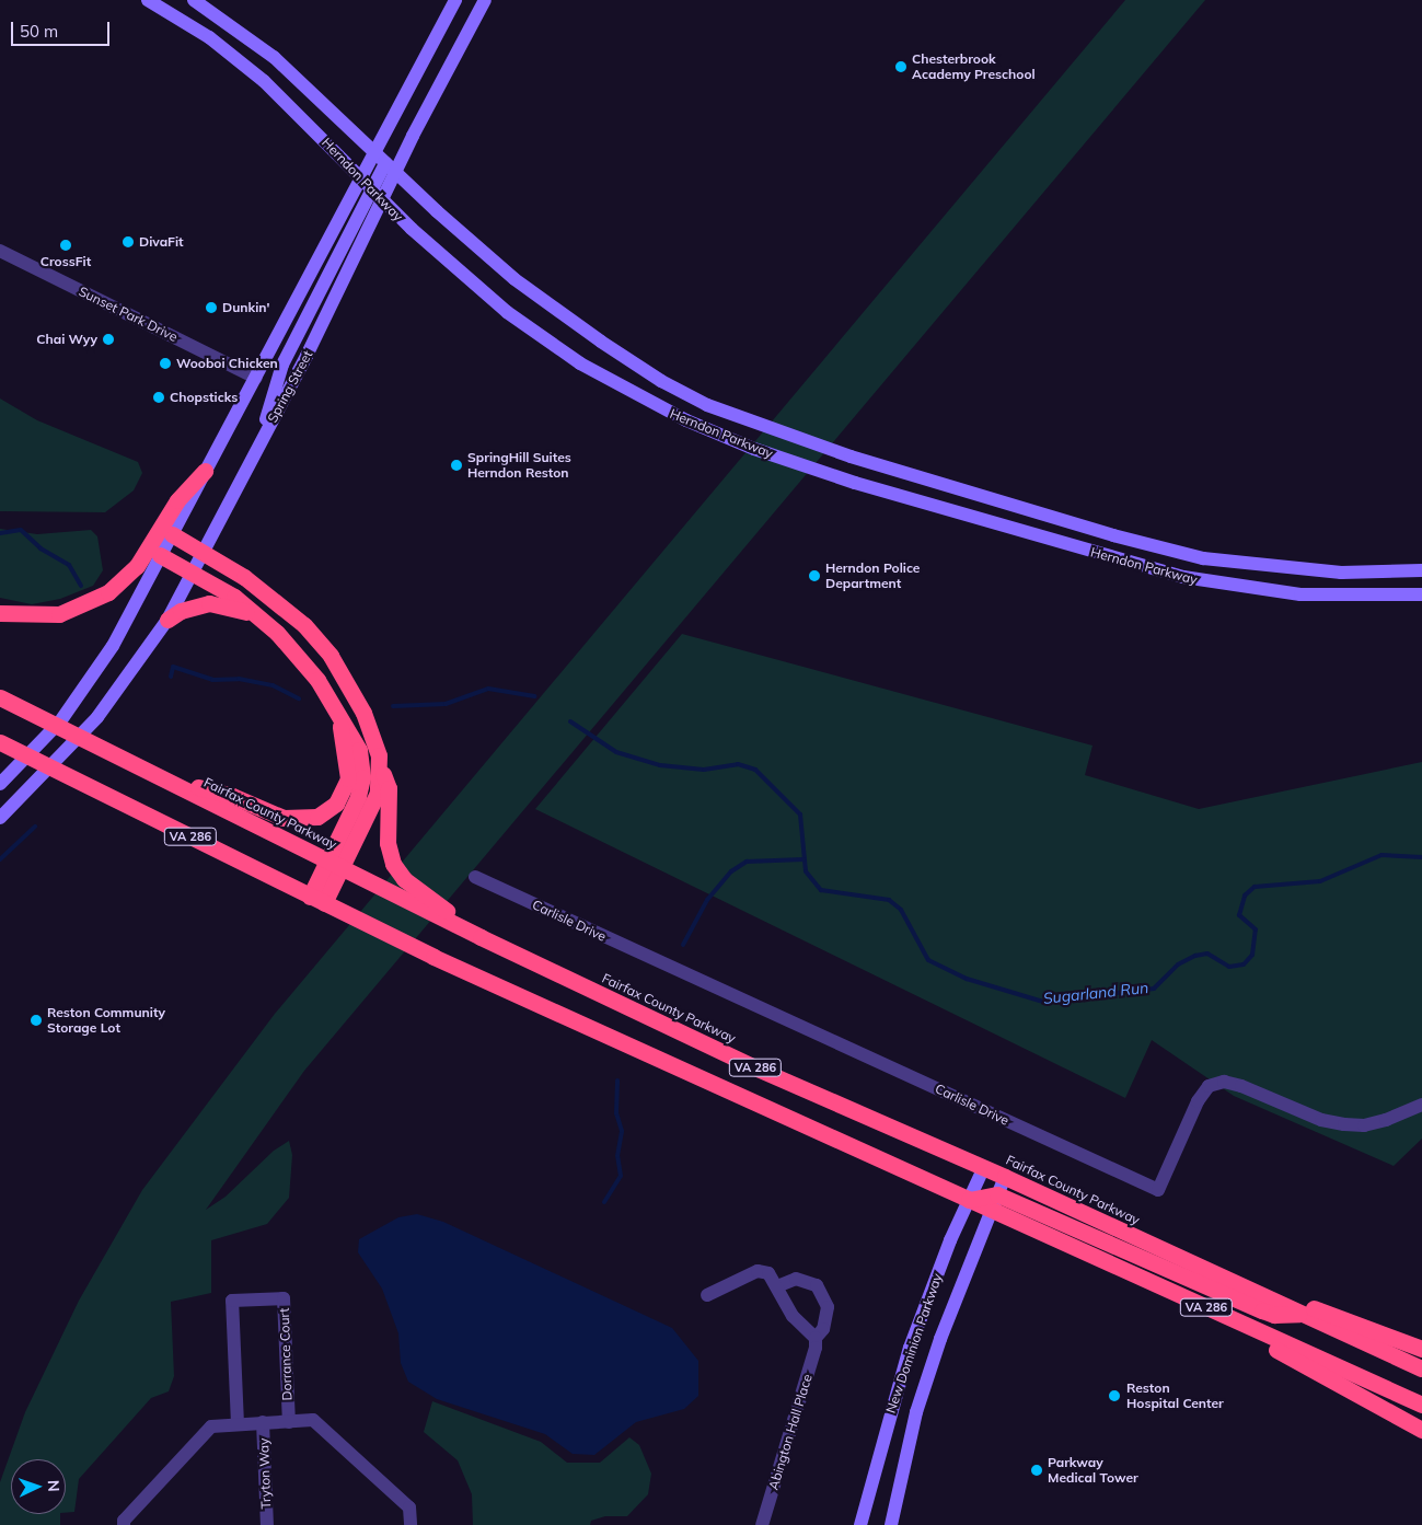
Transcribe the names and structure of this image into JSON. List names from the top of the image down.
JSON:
{
  "streets": {
    "highway": ["Fairfax County Parkway", "VA 286"],
    "main road": ["Herndon Parkway", "Spring Street", "New Dominion Parkway"],
    "street": [
      "Sunset Park Drive",
      "Carlisle Drive",
      "Dorrance Court",
      "Abington Hall Place",
      "Tryton Way"
    ]
  },
  "crossings": [
    ["Herndon Parkway", "Spring Street"],
    ["Fairfax County Parkway", "New Dominion Parkway"],
    ["VA 286", "New Dominion Parkway"]
  ],
  "water": ["Sugarland Run"],
  "places": [
    "Chesterbrook Academy Preschool",
    "DivaFit",
    "CrossFit",
    "Dunkin'",
    "Chai Wyy",
    "Wooboi Chicken",
    "Chopsticks",
    "SpringHill Suites Herndon Reston",
    "Herndon Police Department",
    "Reston Community Storage Lot",
    "Reston Hospital Center",
    "Parkway Medical Tower"
  ],
  "scale_bar": "50 m",
  "north": "right"
}
